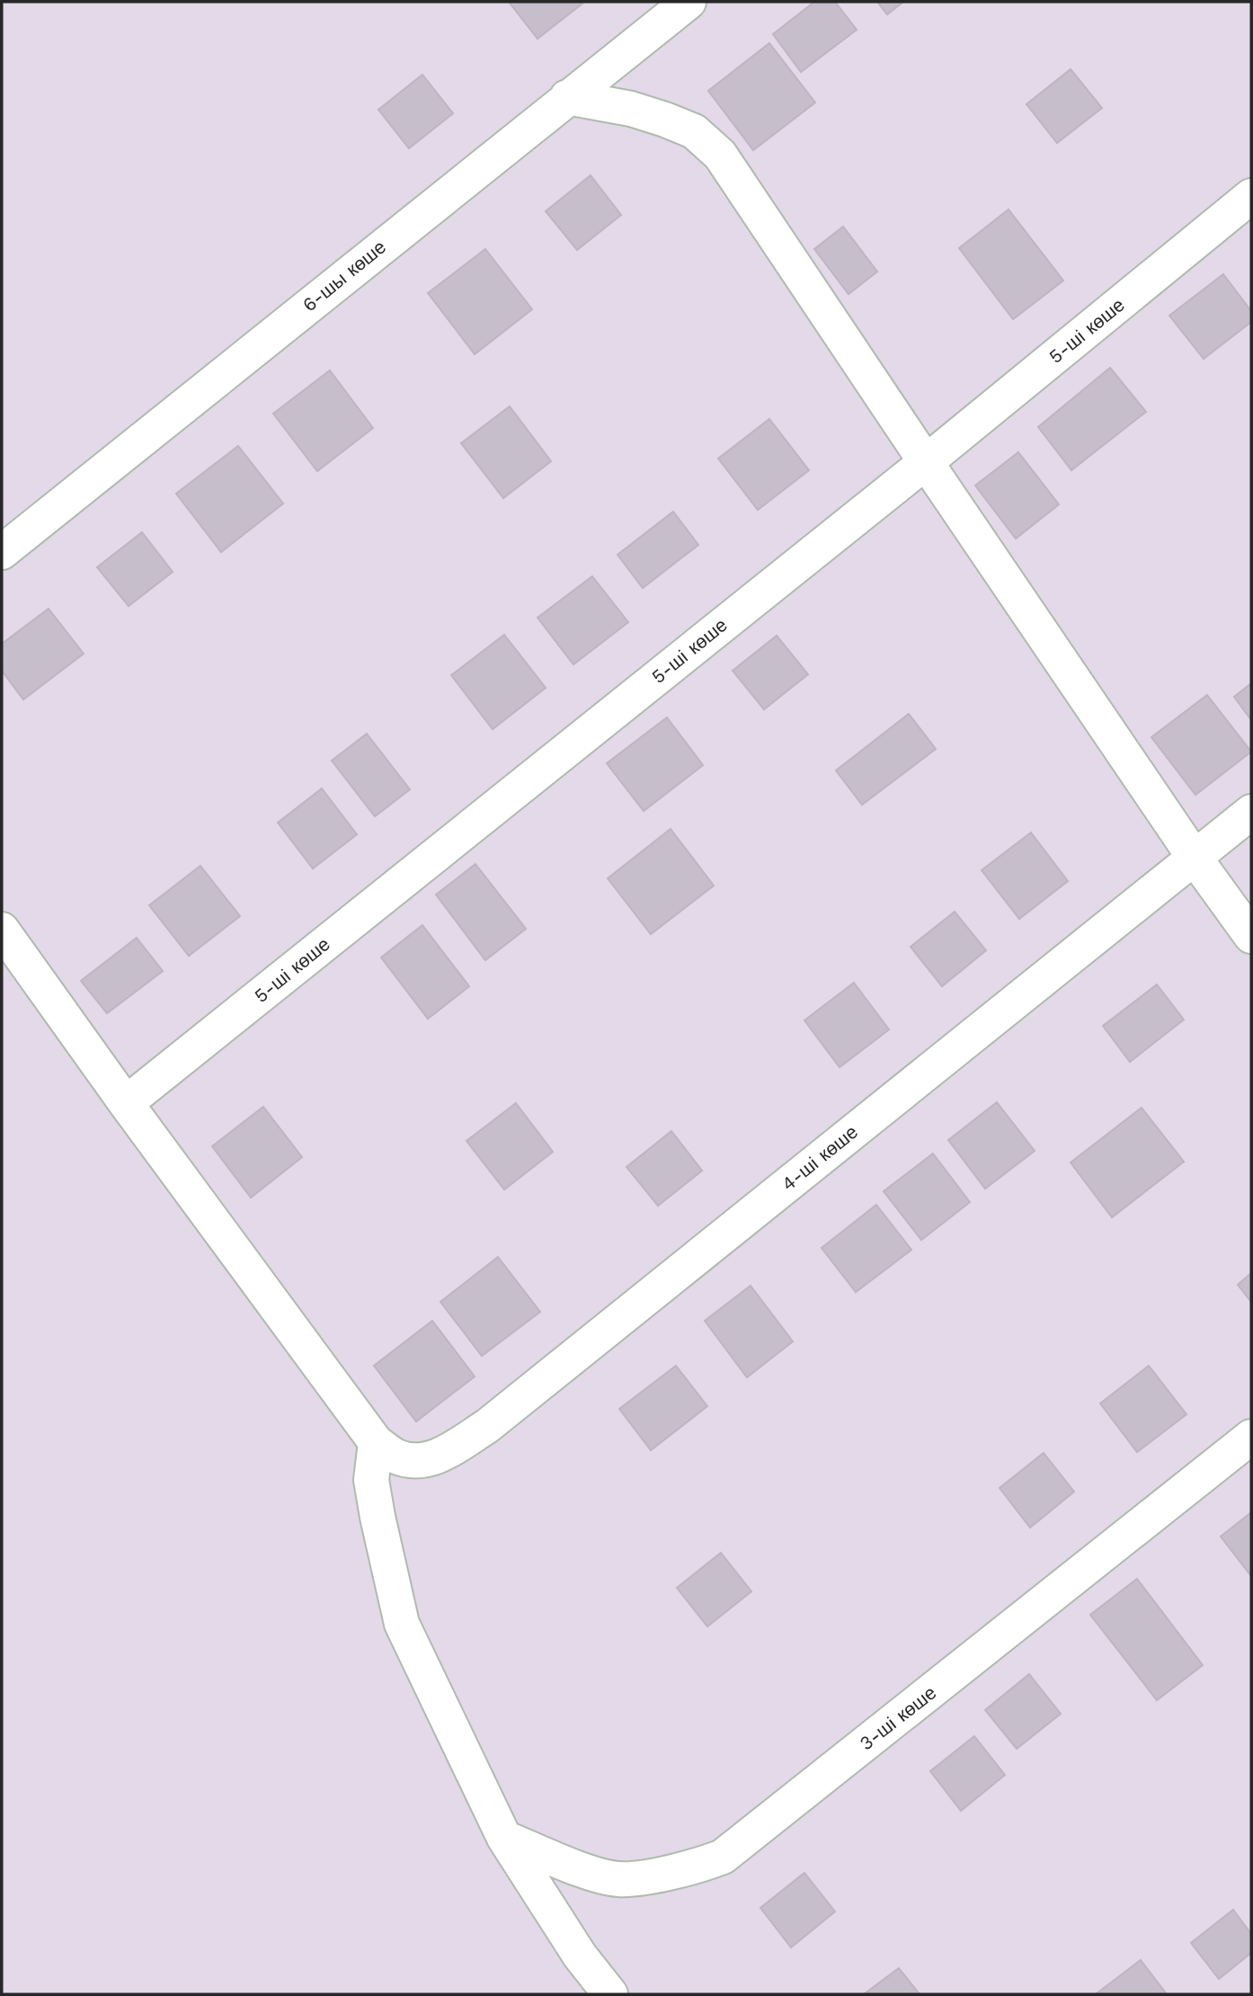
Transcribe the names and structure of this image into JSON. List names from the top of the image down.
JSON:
{
  "streets": {
    "street": [
      "6-шы көше",
      "5-ші көше",
      "4-ші көше",
      "3-ші көше"
    ]
  }
}
